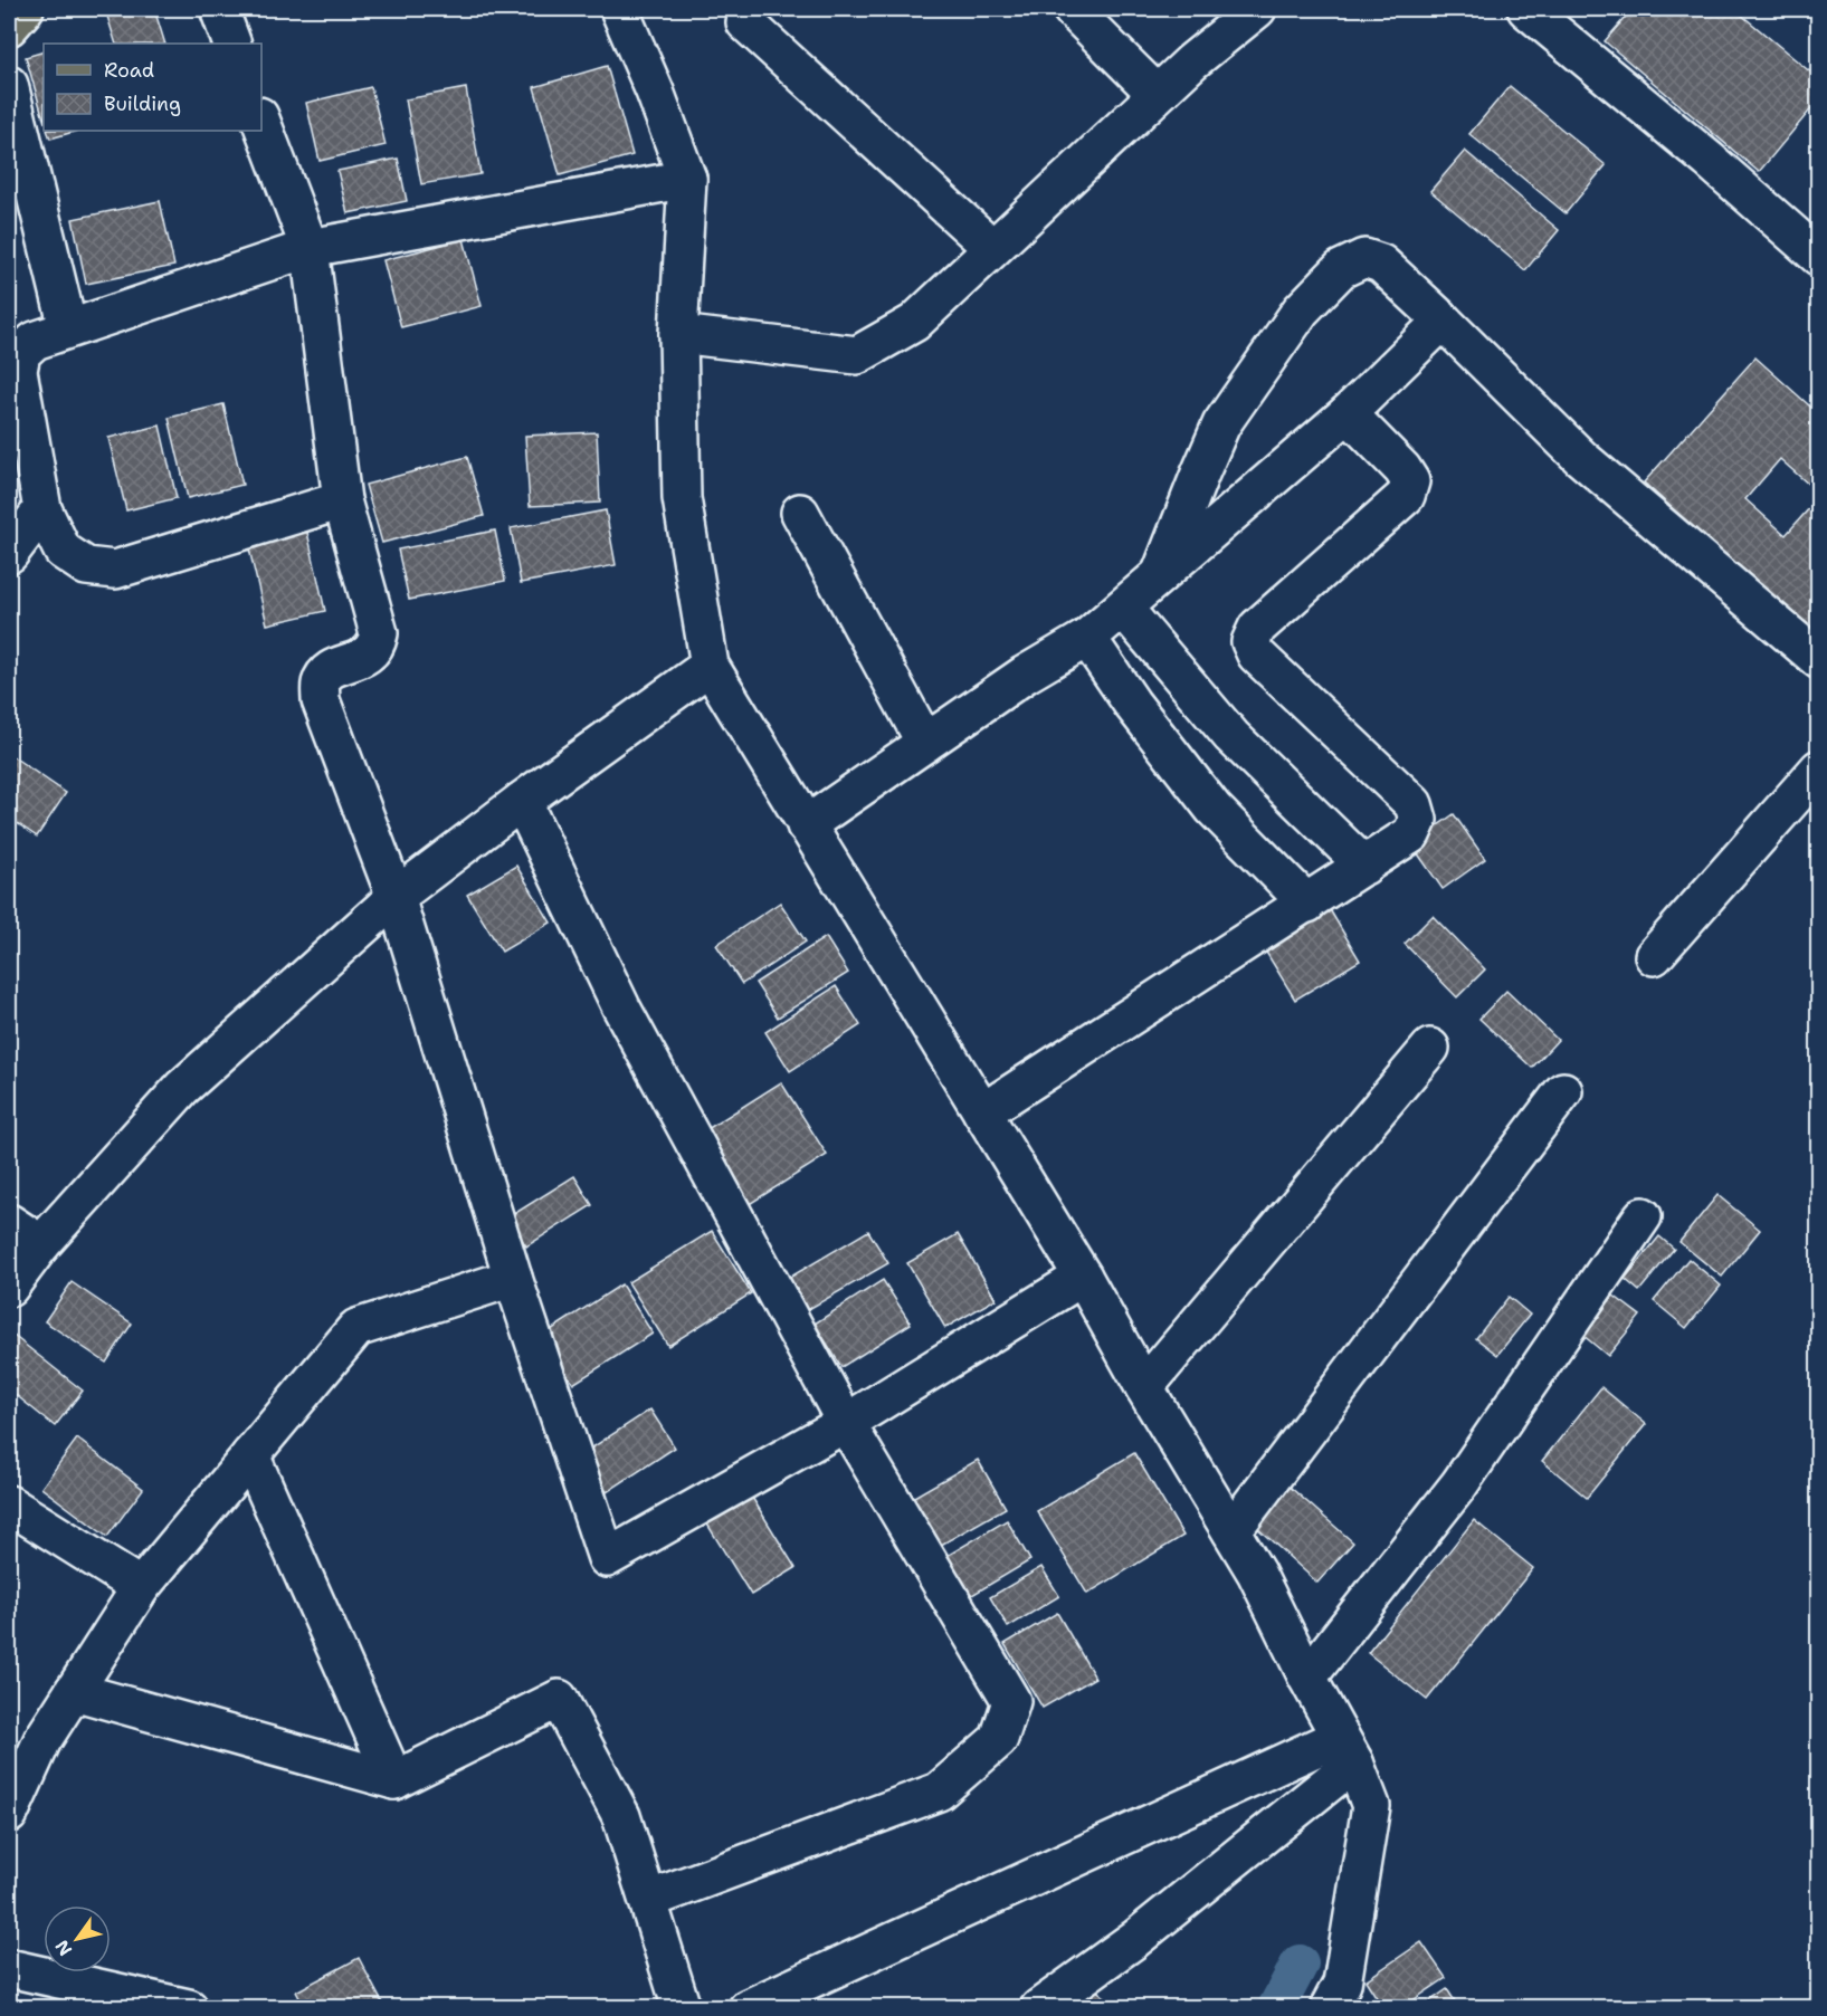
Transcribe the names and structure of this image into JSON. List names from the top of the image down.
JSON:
{
  "legend": ["Road", "Building"],
  "north": "bottom left"
}
